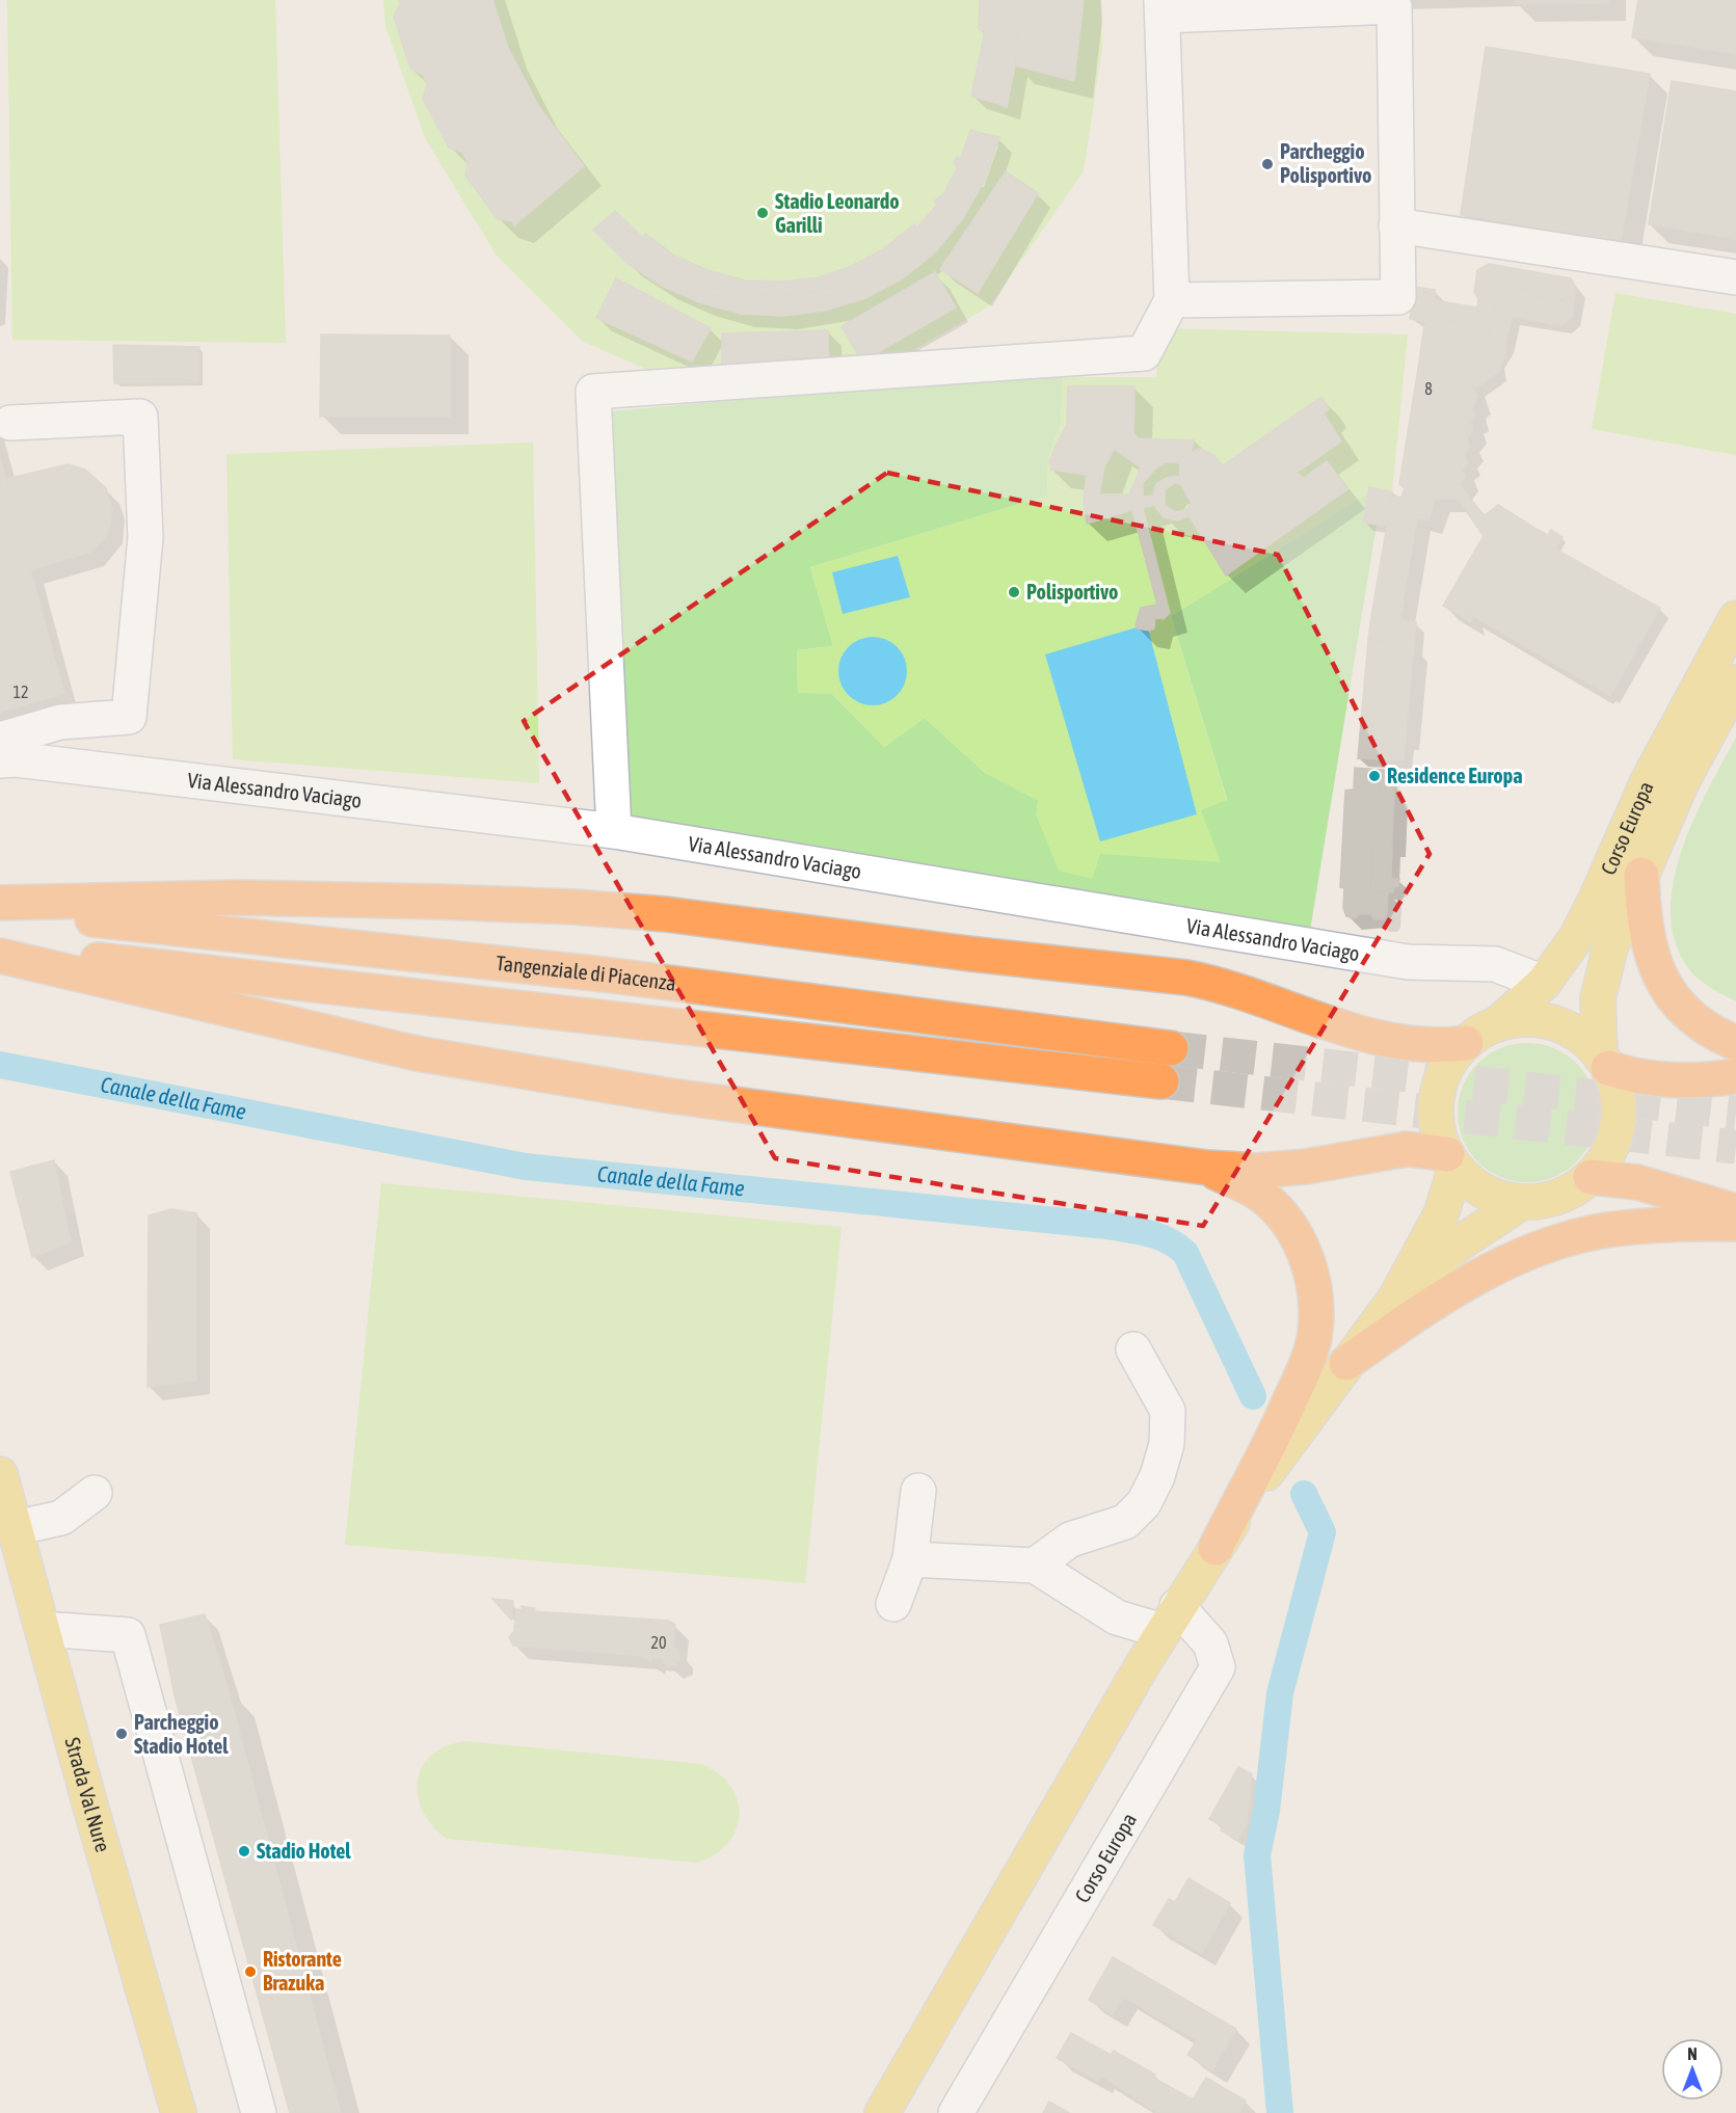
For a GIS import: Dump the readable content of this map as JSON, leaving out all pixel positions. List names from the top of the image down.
{
  "streets": {
    "highway": ["Tangenziale di Piacenza"],
    "main road": ["Corso Europa", "Strada Val Nure"],
    "street": ["Via Alessandro Vaciago"]
  },
  "crossings": [
    ["Via Alessandro Vaciago", "Corso Europa"]
  ],
  "water": ["Canale della Fame"],
  "places": [
    "Parcheggio Polisportivo",
    "Stadio Leonardo Garilli",
    "Polisportivo",
    "Residence Europa",
    "Parcheggio Stadio Hotel",
    "Stadio Hotel",
    "Ristorante Brazuka"
  ],
  "house_numbers": ["8", "12", "20"],
  "north": "top"
}
